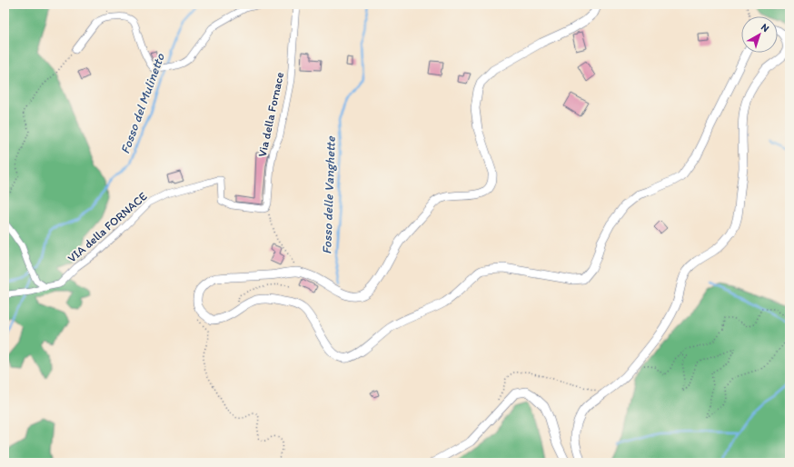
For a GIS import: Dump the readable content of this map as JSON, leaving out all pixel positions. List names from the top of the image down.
{
  "streets": {
    "street": ["Via della Fornace", "VIA della FORNACE"]
  },
  "crossings": [
    ["Via della Fornace", "VIA della FORNACE"]
  ],
  "water": ["Fosso del Mulinetto", "Fosso delle Vanghette"],
  "north": "top right"
}
